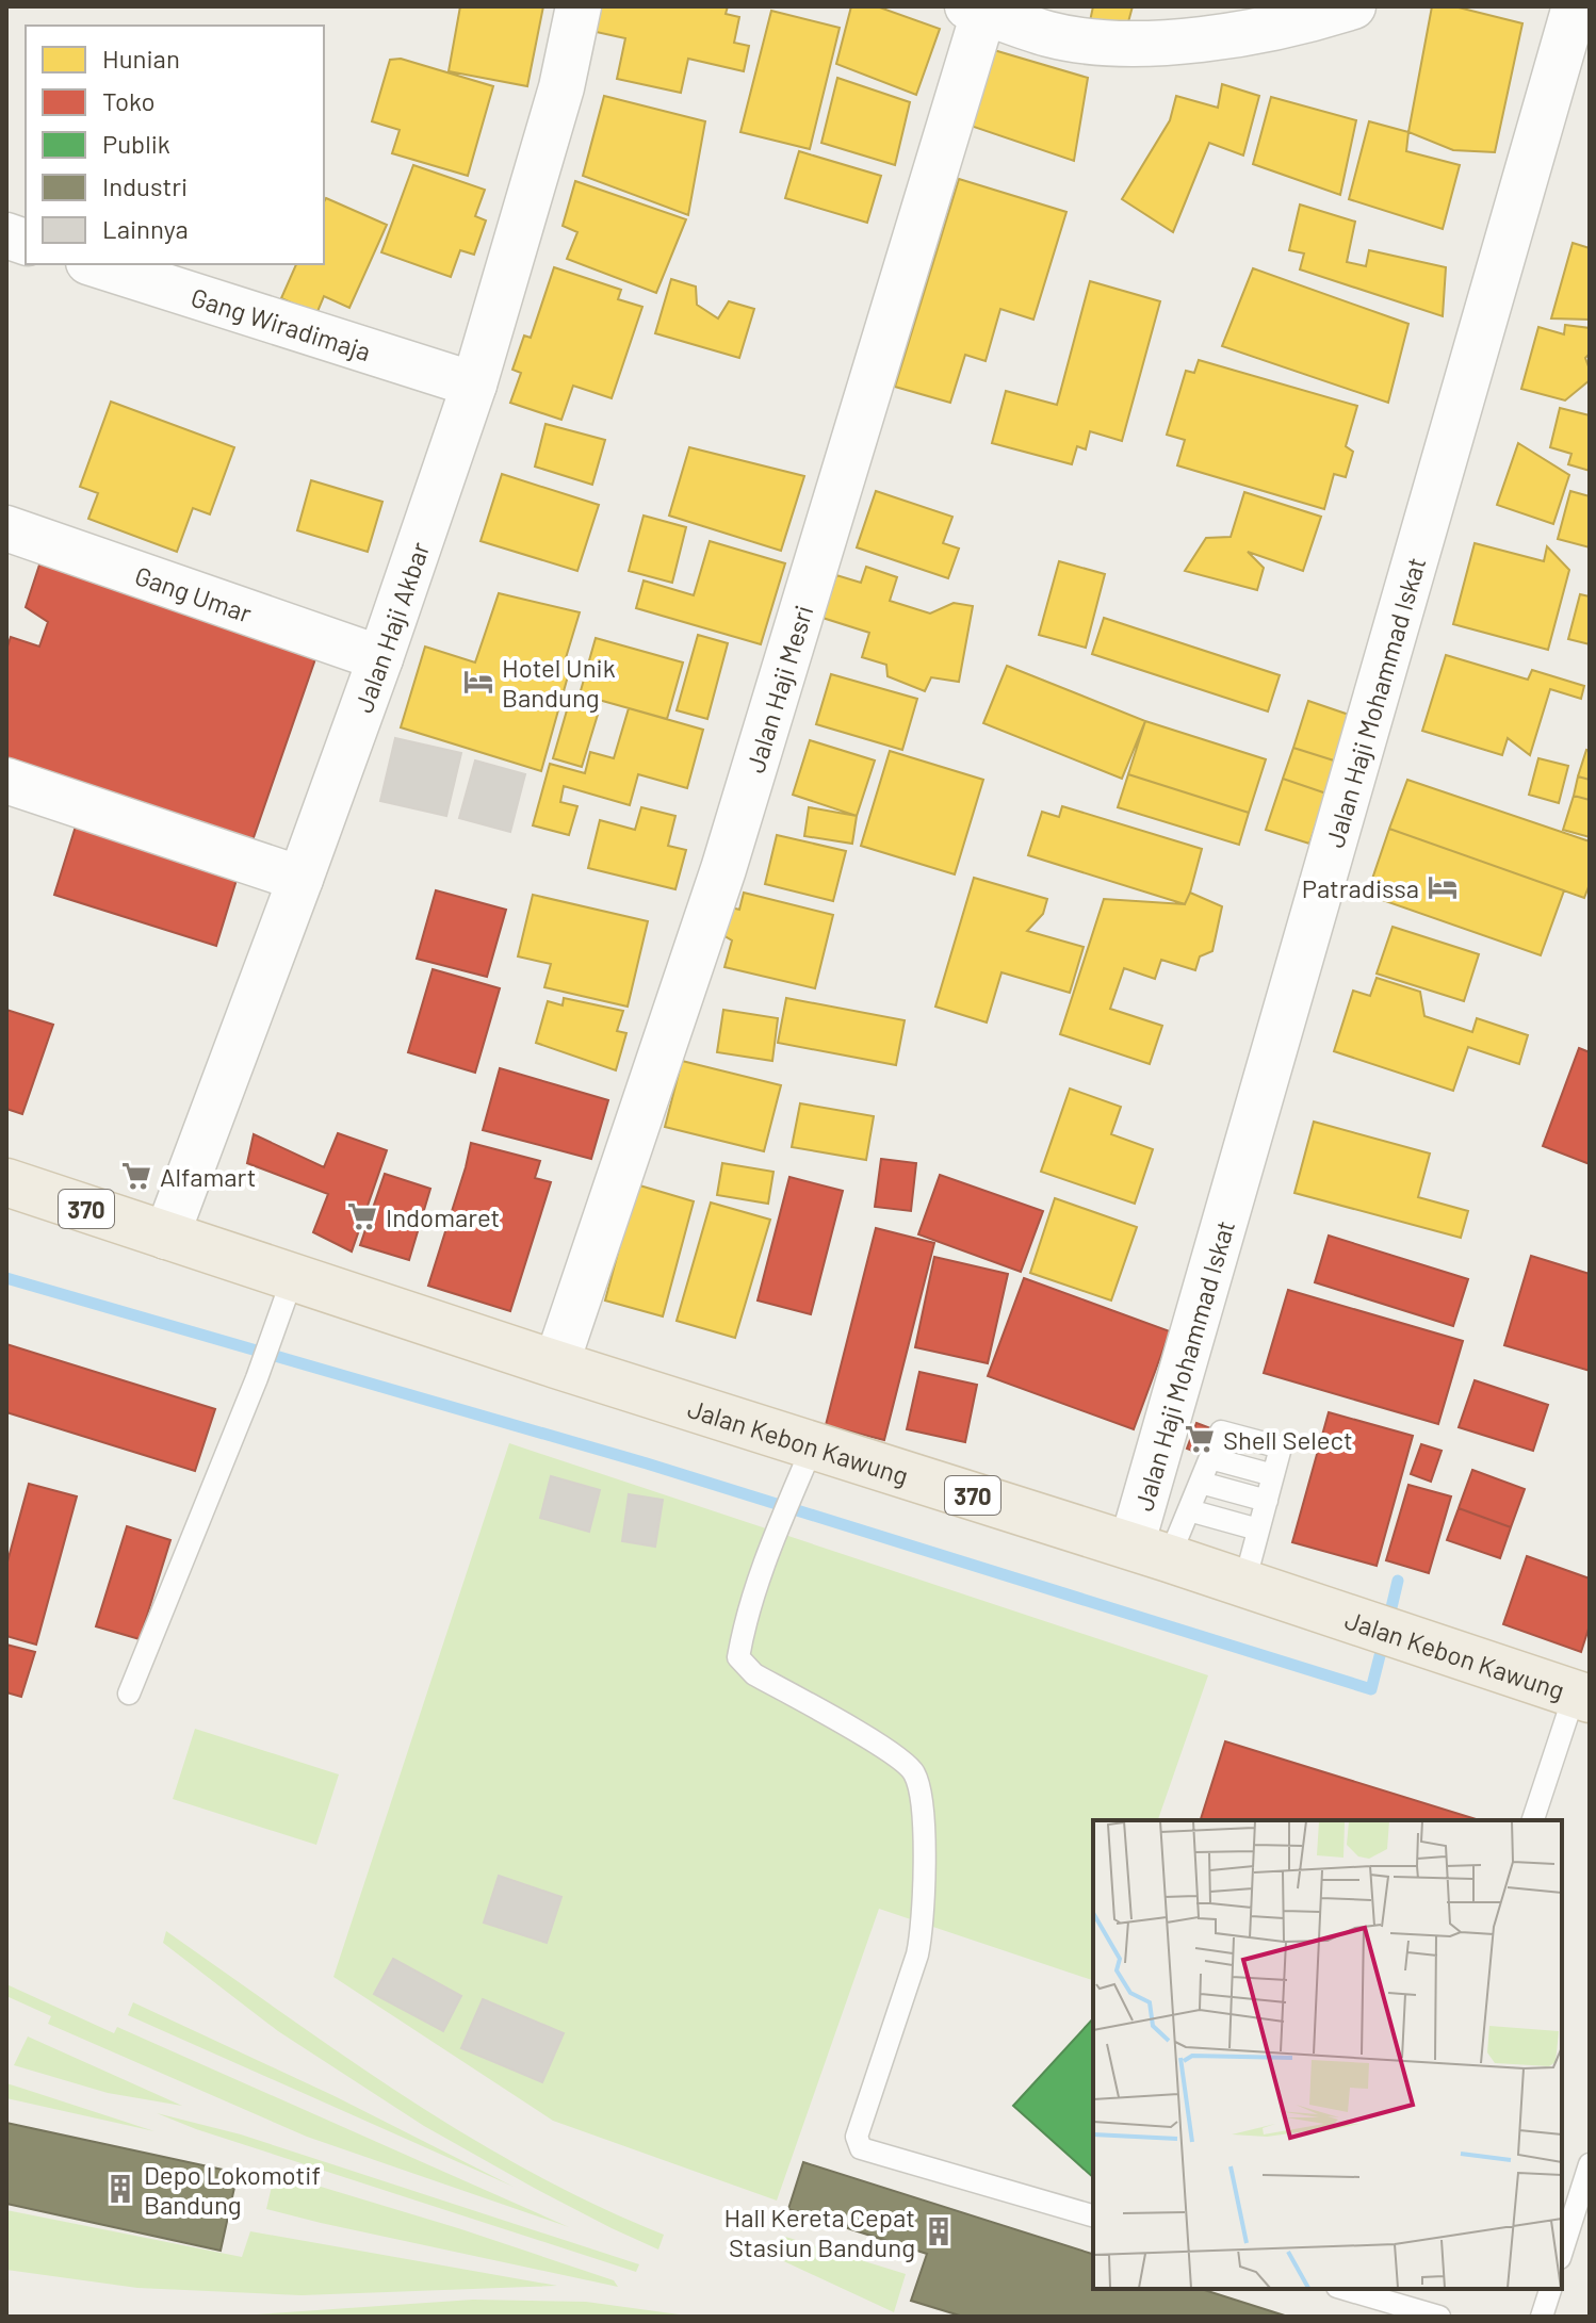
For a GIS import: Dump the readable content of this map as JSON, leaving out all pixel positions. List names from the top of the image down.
{
  "streets": {
    "main road": ["370", "Jalan Kebon Kawung"],
    "street": [
      "Gang Wiradimaja",
      "Gang Umar",
      "Jalan Haji Akbar",
      "Jalan Haji Mesri",
      "Jalan Haji Mohammad Iskat"
    ]
  },
  "crossings": [
    ["Gang Wiradimaja", "Jalan Haji Akbar"],
    ["Gang Umar", "Jalan Haji Akbar"],
    ["Jalan Haji Akbar", "Jalan Kebon Kawung"],
    ["Jalan Haji Mesri", "Jalan Kebon Kawung"],
    ["Jalan Haji Mohammad Iskat", "Jalan Kebon Kawung"]
  ],
  "places": {
    "hotel": ["Hotel Unik Bandung", "Patradissa"],
    "supermarket": ["Alfamart", "Indomaret", "Shell Select"],
    "building": ["Depo Lokomotif Bandung", "Hall Kereta Cepat Stasiun Bandung"]
  },
  "legend": [
    "Hunian",
    "Toko",
    "Publik",
    "Industri",
    "Lainnya"
  ]
}
